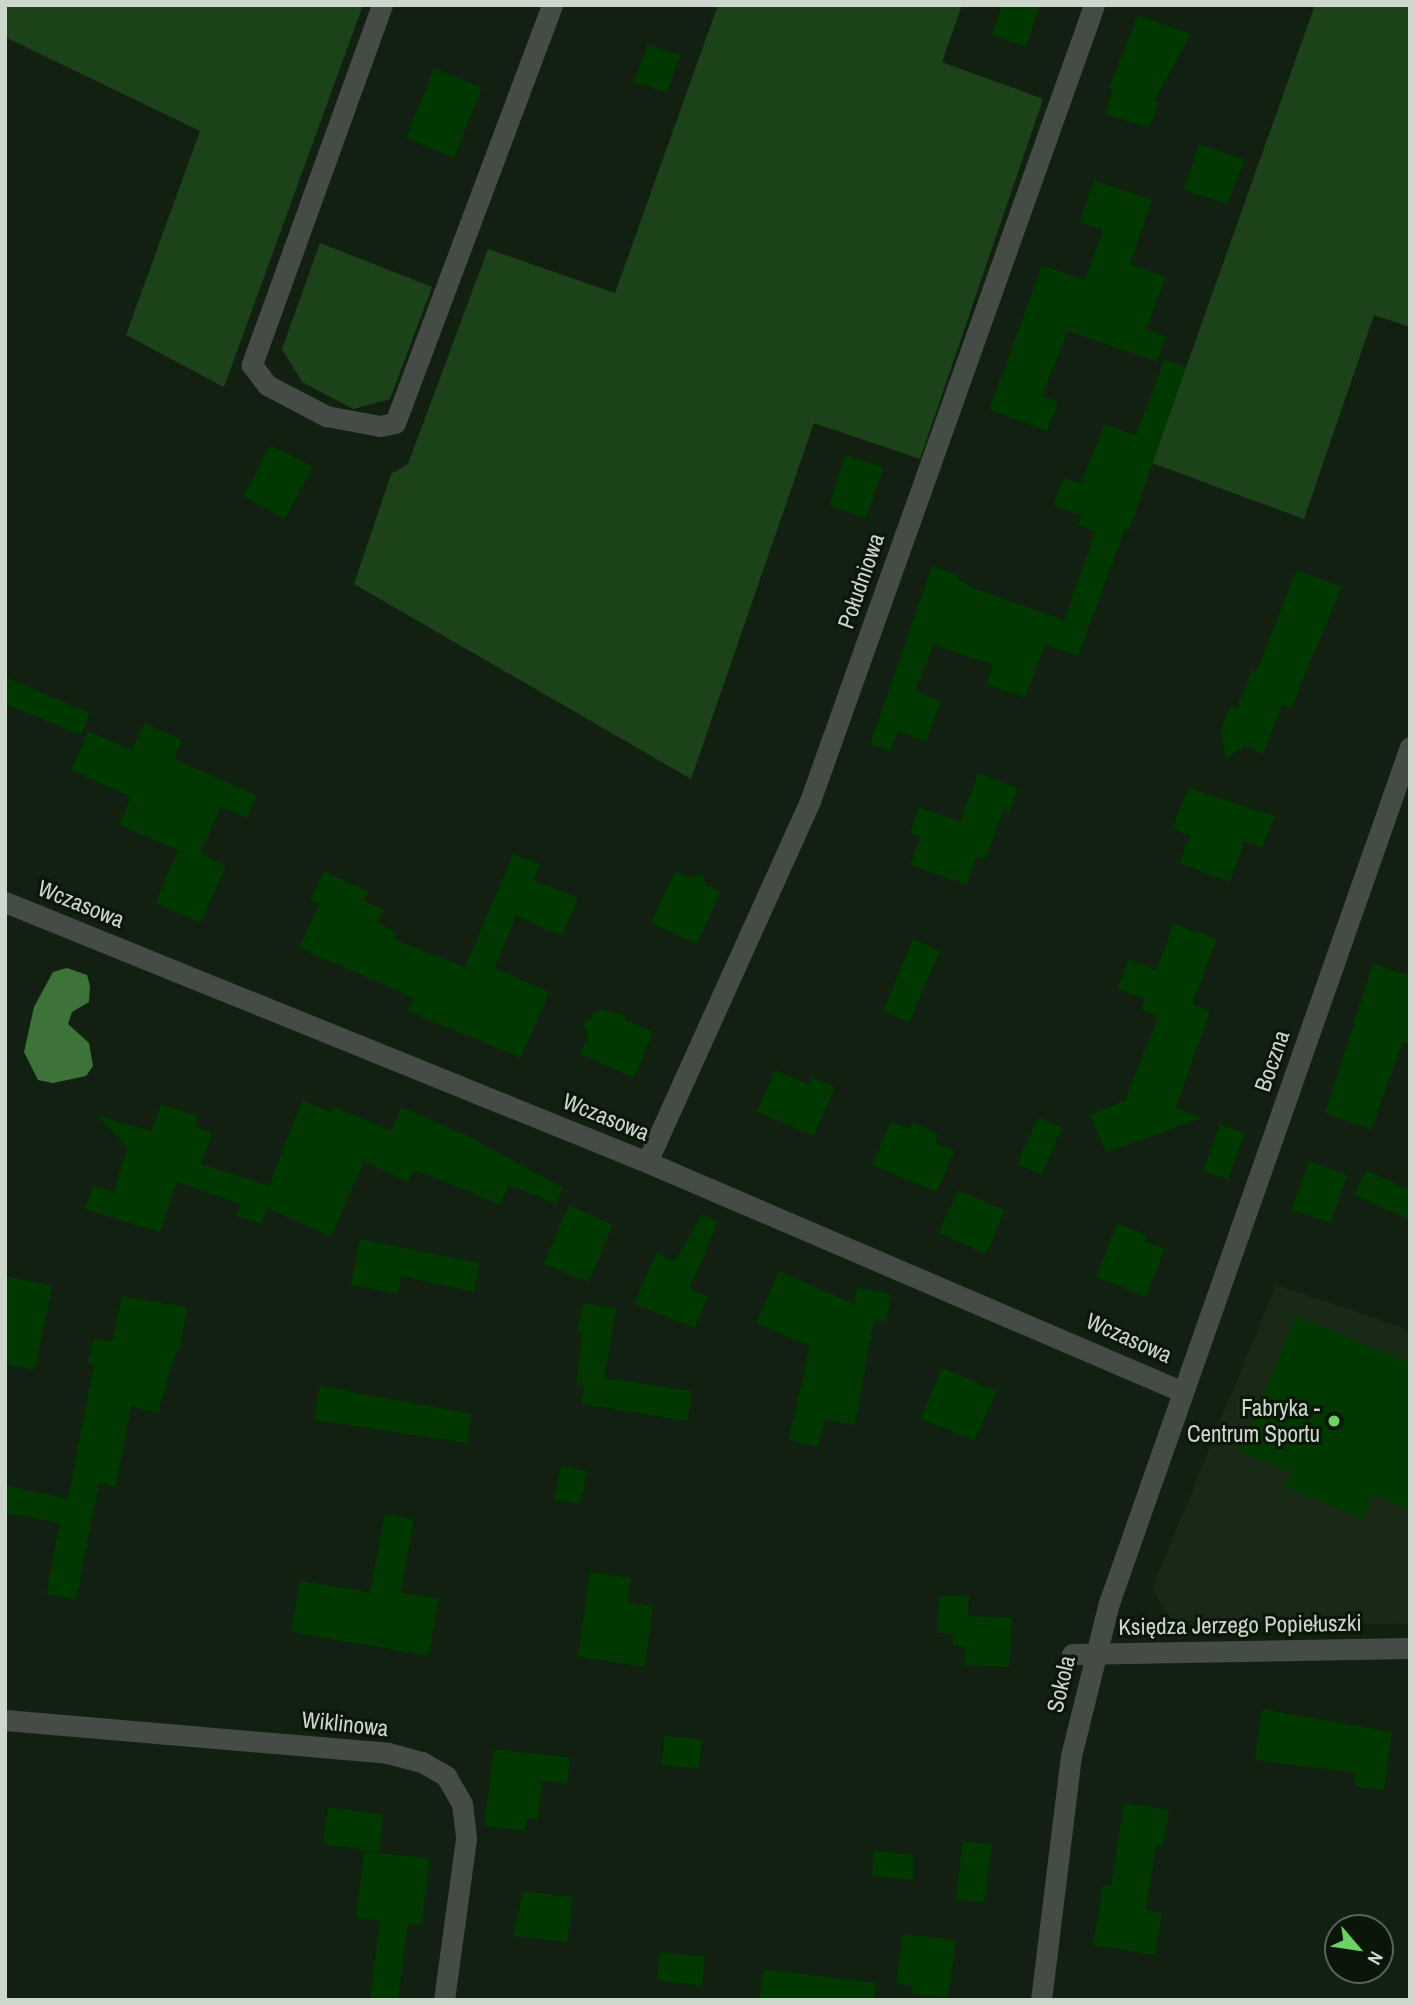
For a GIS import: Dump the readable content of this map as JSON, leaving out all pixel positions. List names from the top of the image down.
{
  "streets": {
    "street": [
      "Południowa",
      "Wczasowa",
      "Boczna",
      "Księdza Jerzego Popiełuszki",
      "Sokola",
      "Wiklinowa"
    ]
  },
  "crossings": [
    ["Południowa", "Wczasowa"],
    ["Wczasowa", "Boczna"],
    ["Wczasowa", "Sokola"],
    ["Boczna", "Sokola"],
    ["Księdza Jerzego Popiełuszki", "Sokola"]
  ],
  "places": ["Fabryka - Centrum Sportu"],
  "north": "bottom right"
}
